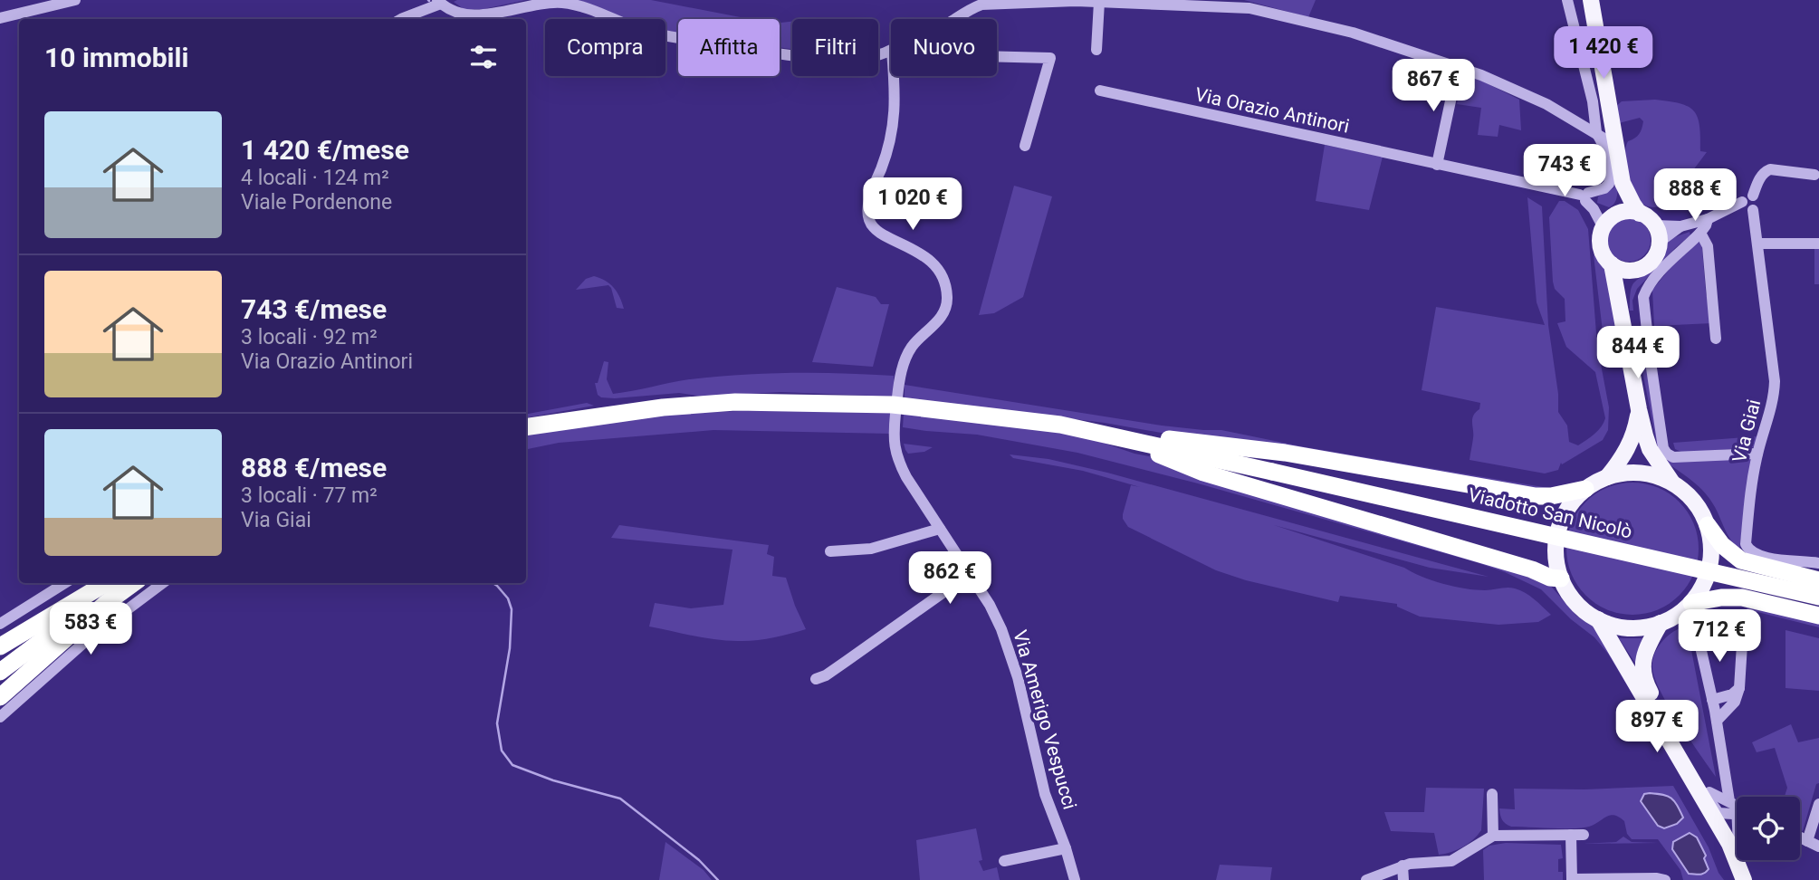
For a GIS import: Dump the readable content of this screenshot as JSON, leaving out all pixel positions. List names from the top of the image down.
{
  "streets": {
    "highway": ["Viadotto San Nicolò"],
    "street": ["Via Orazio Antinori", "Via Giai", "Via Amerigo Vespucci"]
  },
  "page": {
    "chip": [
      "Compra",
      "Affitta",
      "Filtri",
      "Nuovo"
    ],
    "heading": "10 immobili",
    "price": [
      "1 420 €",
      "867 €",
      "743 €",
      "888 €",
      "1 020 €",
      "844 €",
      "862 €",
      "583 €",
      "712 €",
      "897 €"
    ],
    "list": [
      {
        "name": "1 420 €/mese",
        "note": "4 locali · 124 m² · Viale Pordenone"
      },
      {
        "name": "743 €/mese",
        "note": "3 locali · 92 m² · Via Orazio Antinori"
      },
      {
        "name": "888 €/mese",
        "note": "3 locali · 77 m² · Via Giai"
      }
    ]
  }
}
